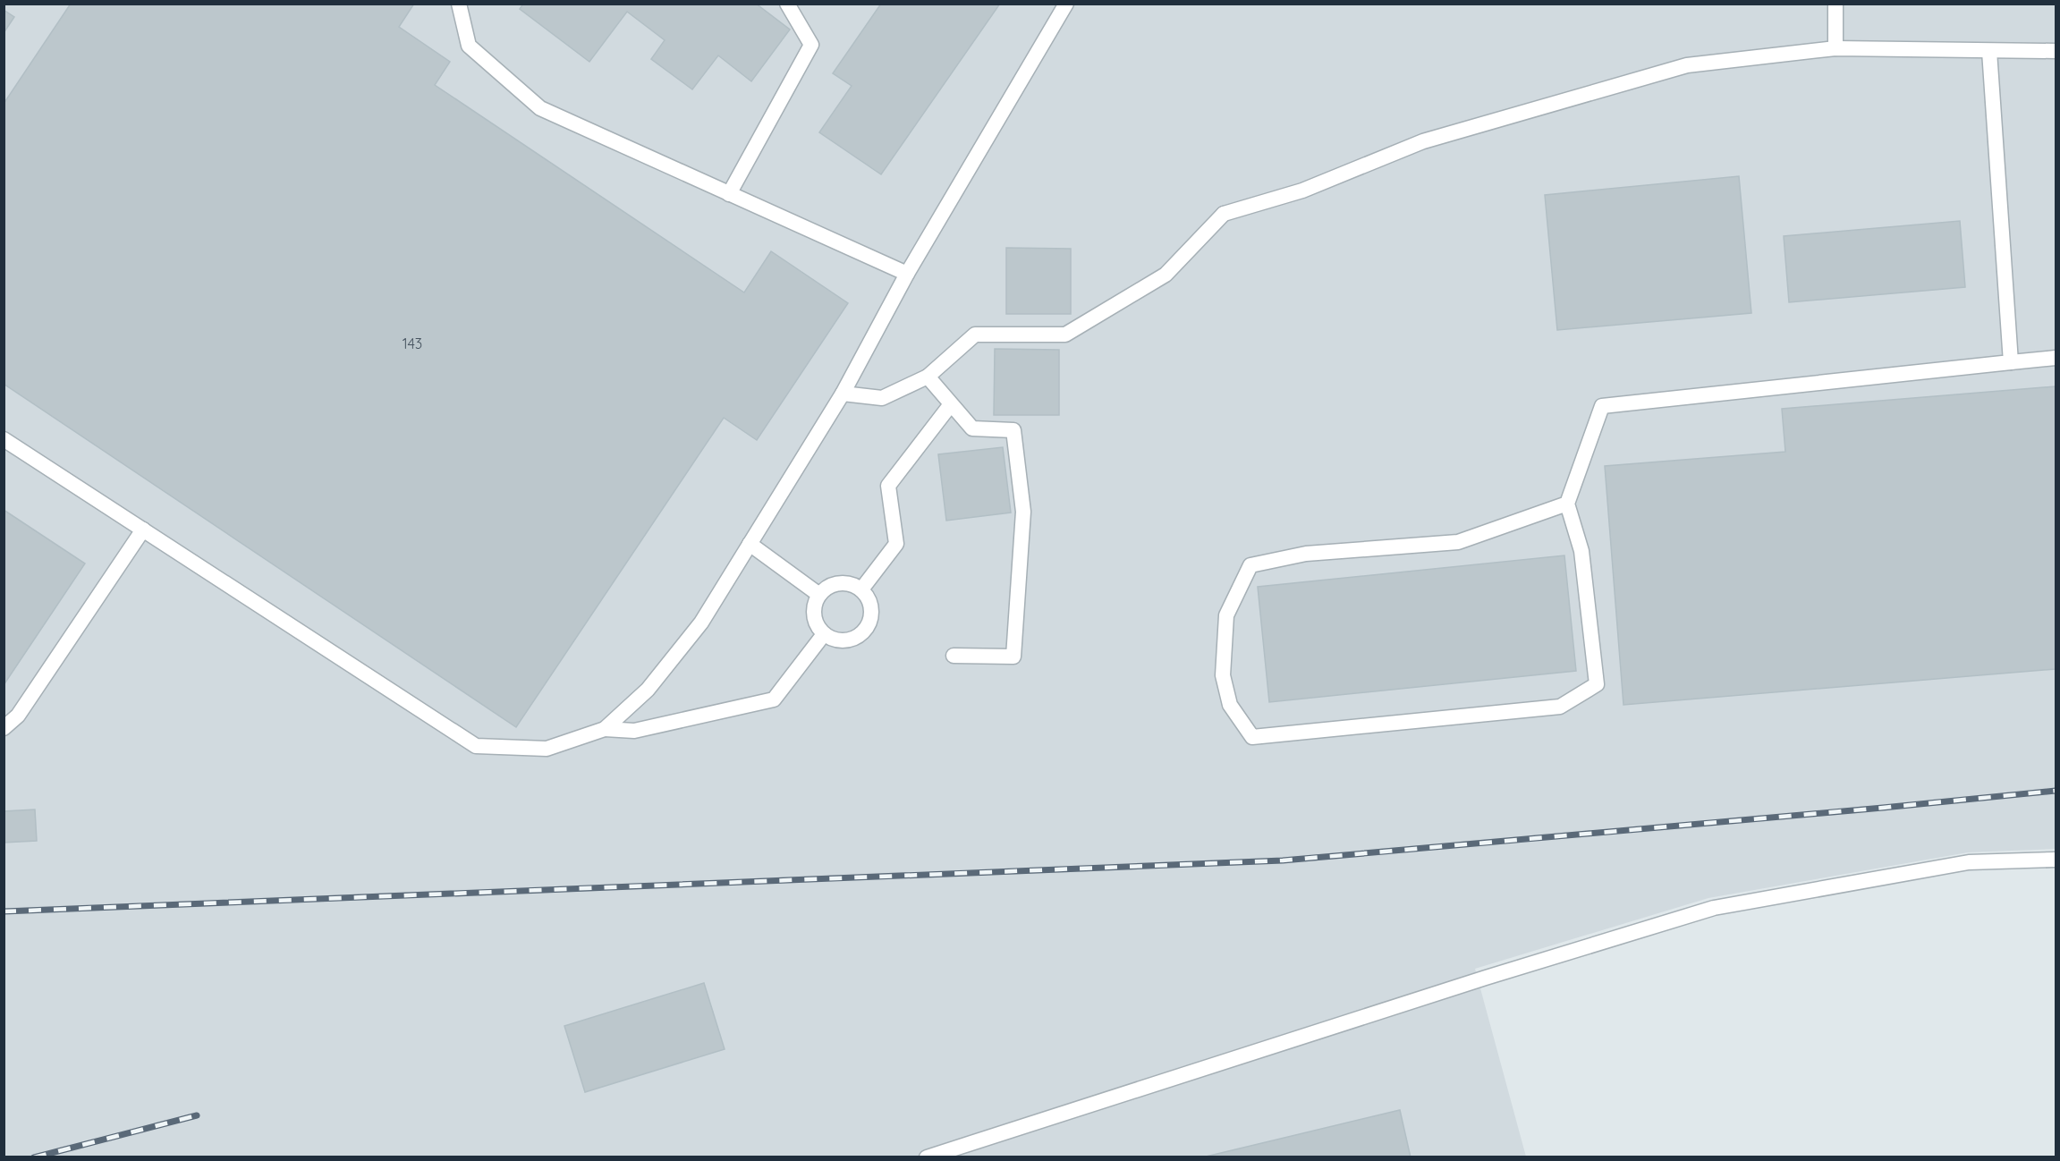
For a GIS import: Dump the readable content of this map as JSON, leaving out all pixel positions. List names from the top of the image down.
{
  "house_numbers": ["143"]
}
